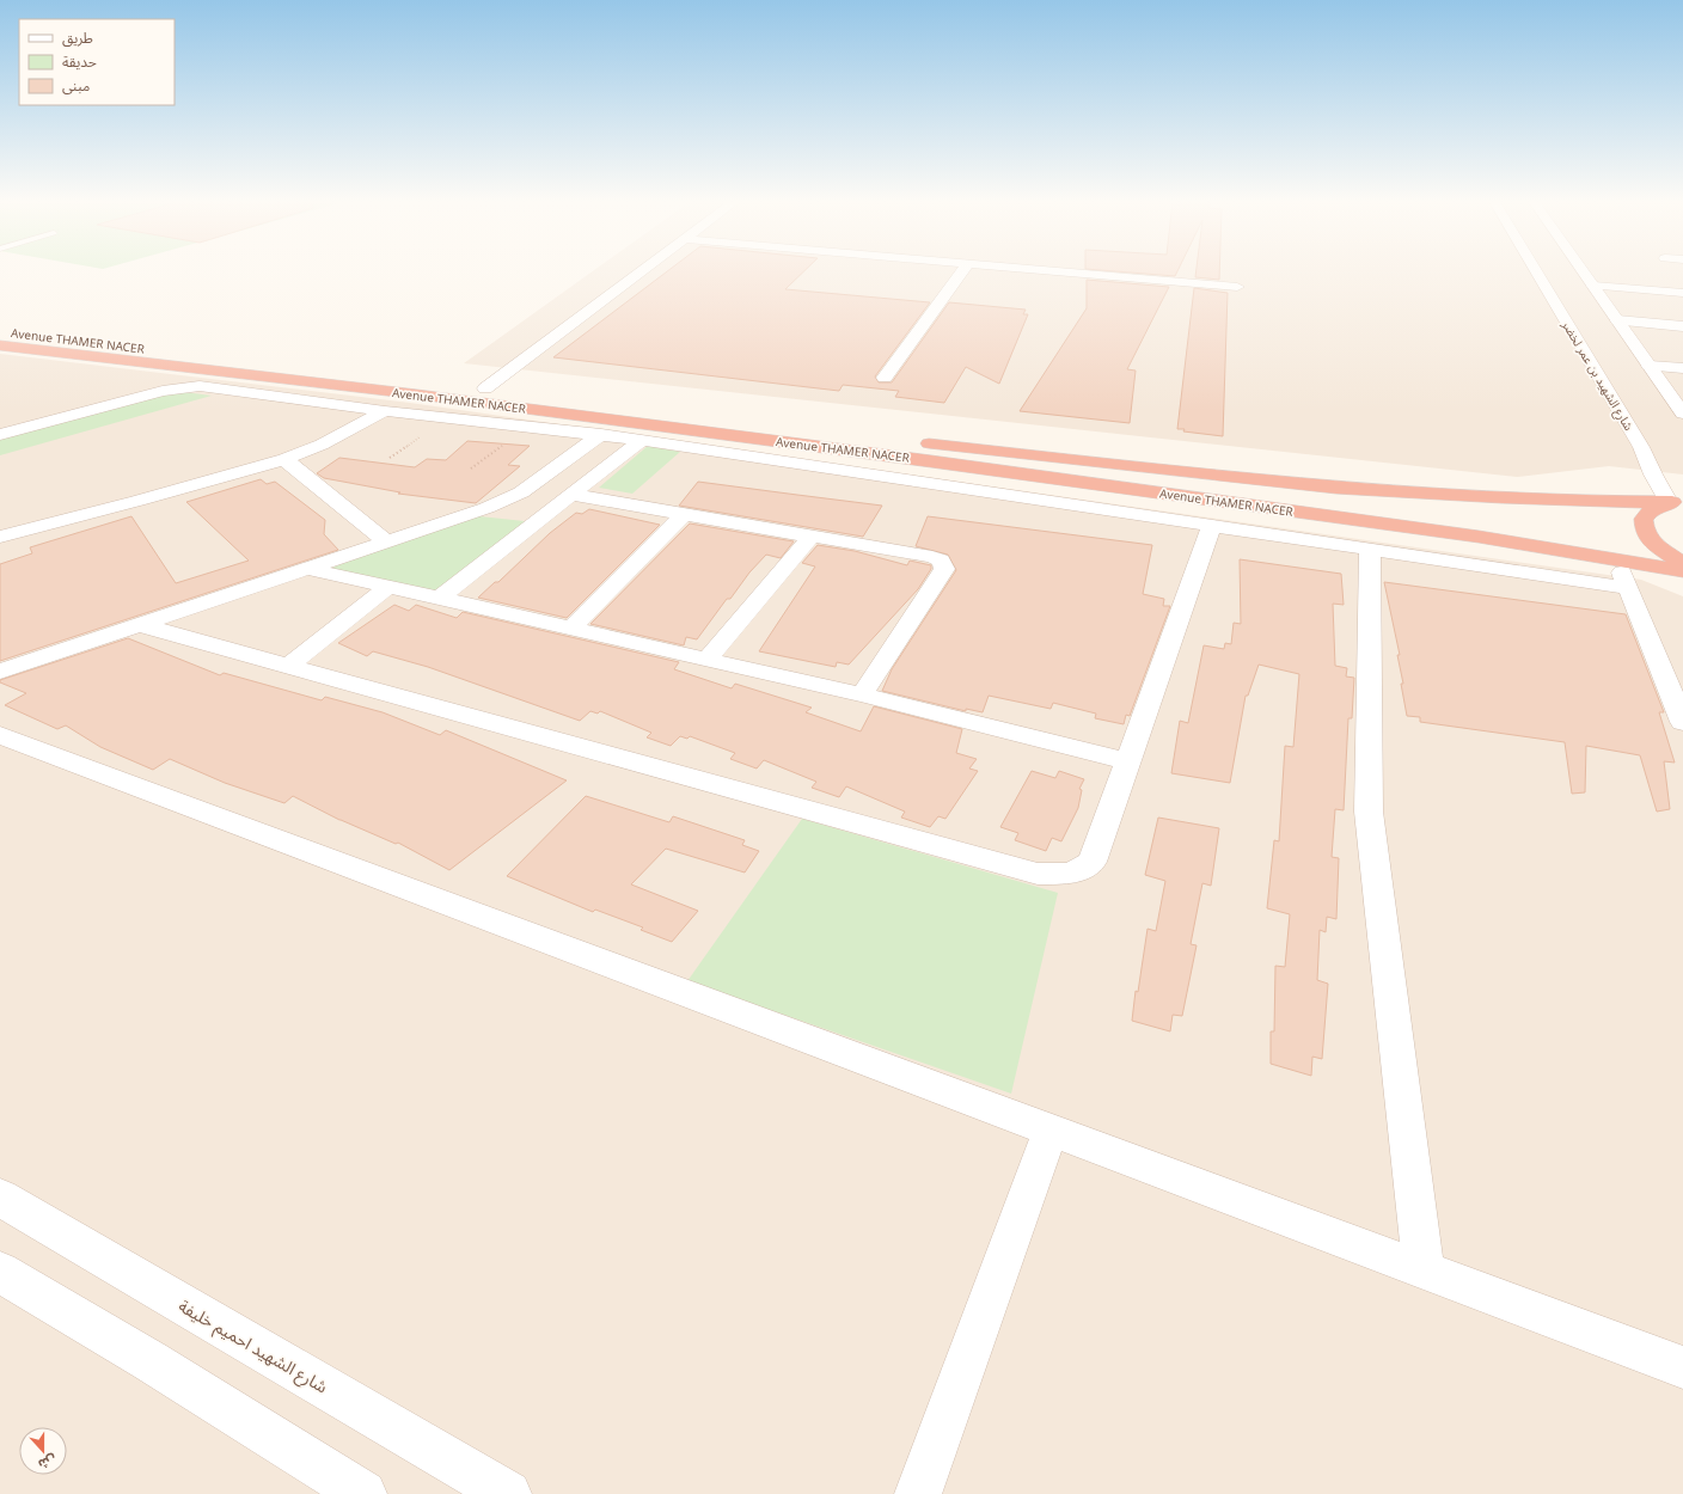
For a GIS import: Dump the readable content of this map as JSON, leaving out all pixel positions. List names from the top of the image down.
{
  "streets": {
    "highway": ["Avenue THAMER NACER"],
    "street": ["شارع الشهيد بن عمر لخضر", "شارع الشهيد احميم خليفة"]
  },
  "crossings": [
    ["Avenue THAMER NACER", "شارع الشهيد بن عمر لخضر"]
  ],
  "legend": ["طريق", "حديقة", "مبنى"],
  "north": "bottom"
}
